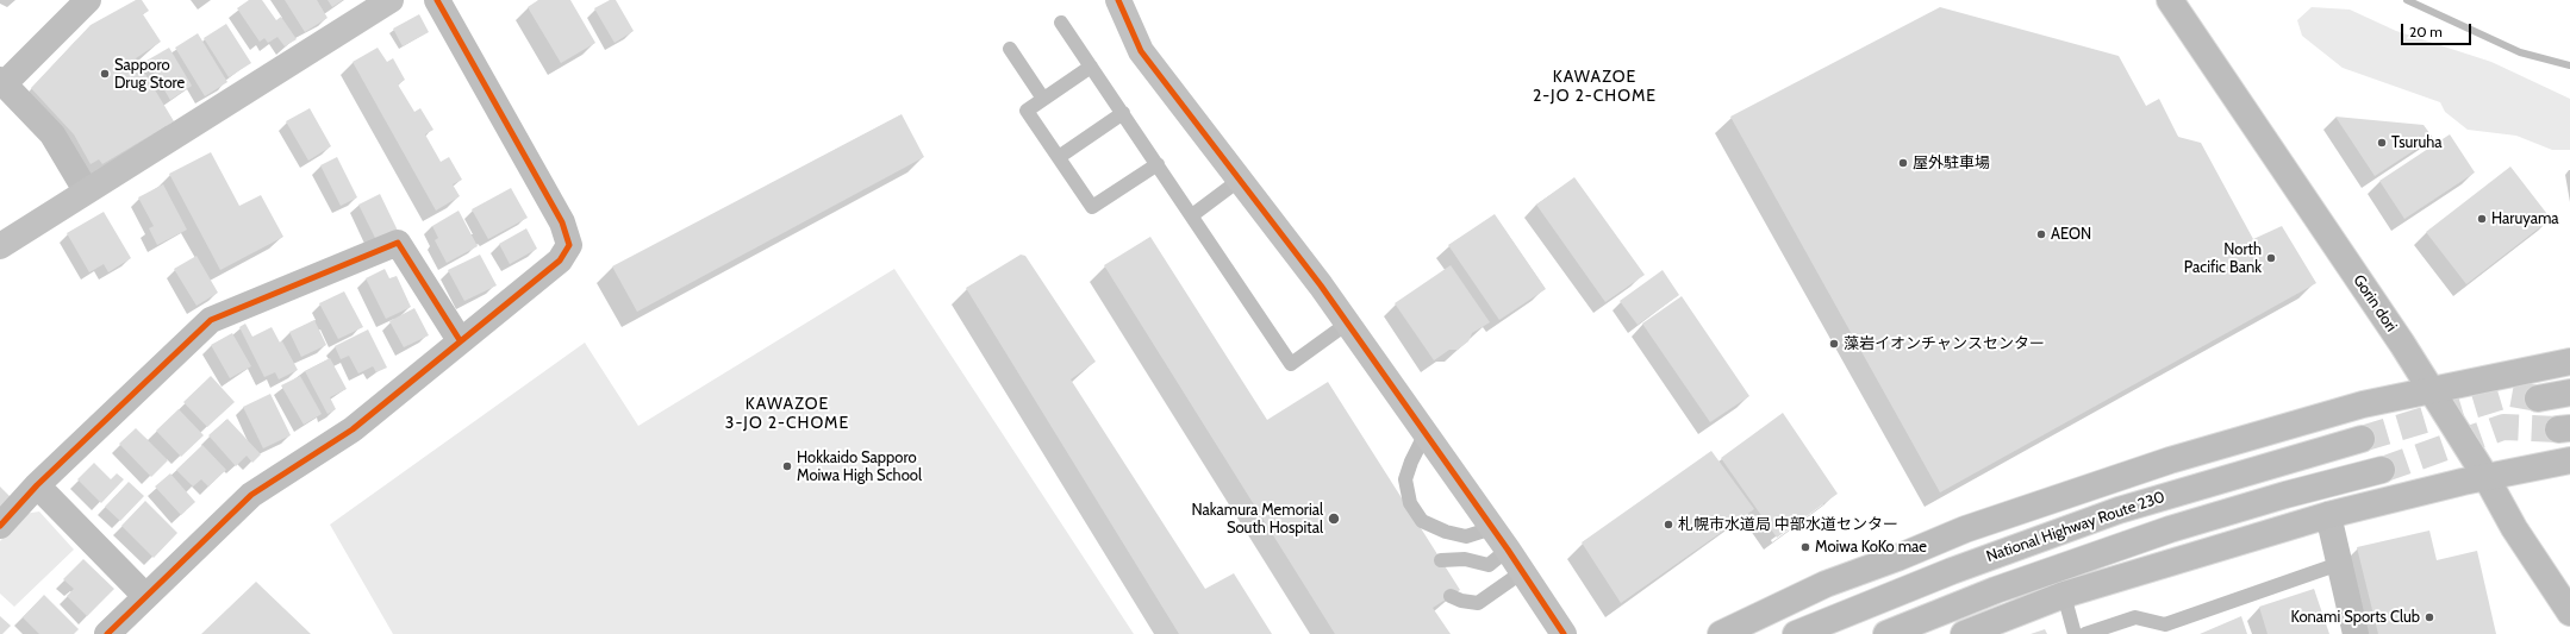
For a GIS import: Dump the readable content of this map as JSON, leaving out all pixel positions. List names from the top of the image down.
{
  "streets": {
    "main road": ["Gorin dori", "National Highway Route 230"]
  },
  "districts": ["KAWAZOE 2-JO 2-CHOME", "KAWAZOE 3-JO 2-CHOME"],
  "places": [
    "Sapporo Drug Store",
    "Tsuruha",
    "屋外駐車場",
    "Haruyama",
    "AEON",
    "North Pacific Bank",
    "藻岩イオンチャンスセンター",
    "Hokkaido Sapporo Moiwa High School",
    "Nakamura Memorial South Hospital",
    "札幌市水道局 中部水道センター",
    "Moiwa KoKo mae",
    "Konami Sports Club"
  ],
  "scale_bar": "20 m"
}
